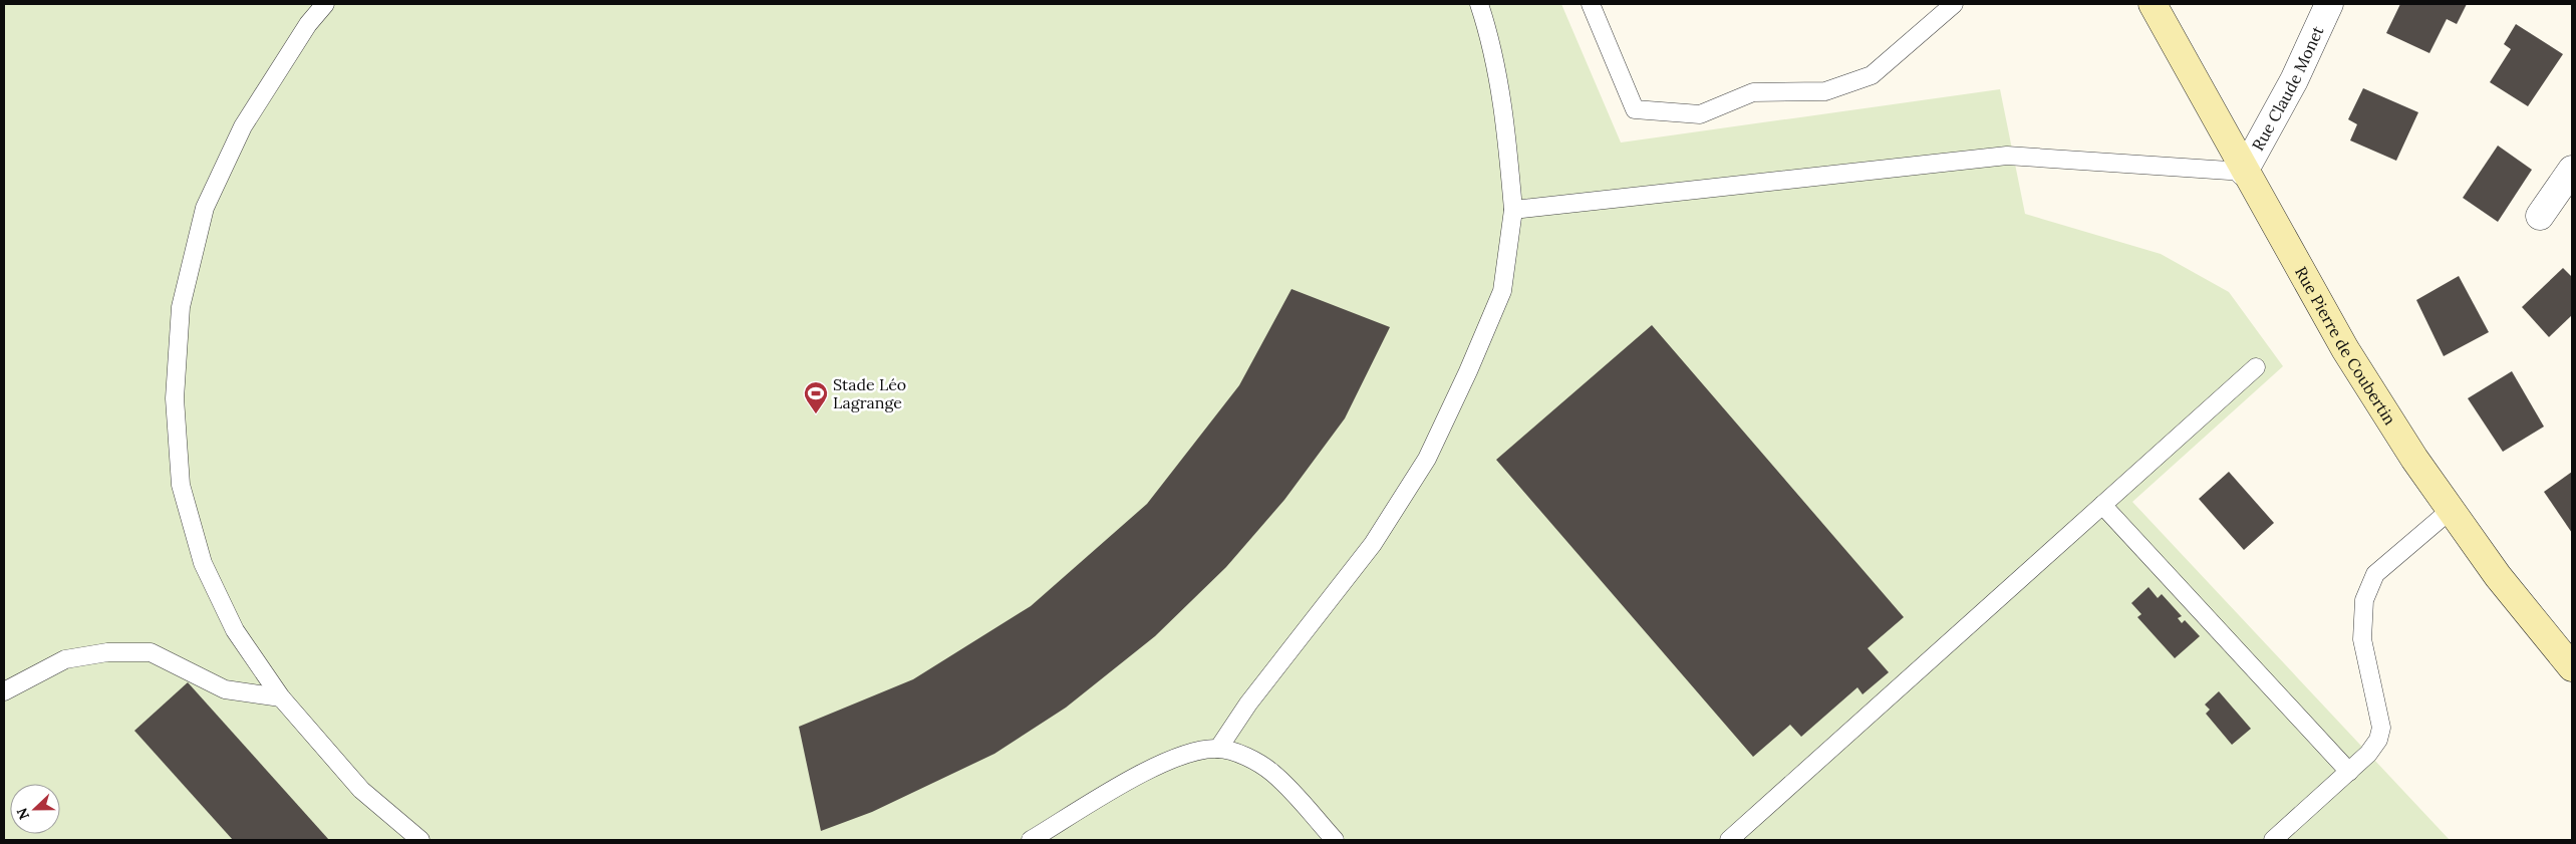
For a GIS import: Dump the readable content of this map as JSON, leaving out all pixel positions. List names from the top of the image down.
{
  "streets": {
    "main road": ["Rue Pierre de Coubertin"],
    "street": ["Rue Claude Monet"]
  },
  "crossings": [
    ["Rue Claude Monet", "Rue Pierre de Coubertin"]
  ],
  "places": {
    "sports": ["Stade Léo Lagrange"]
  },
  "north": "left"
}
